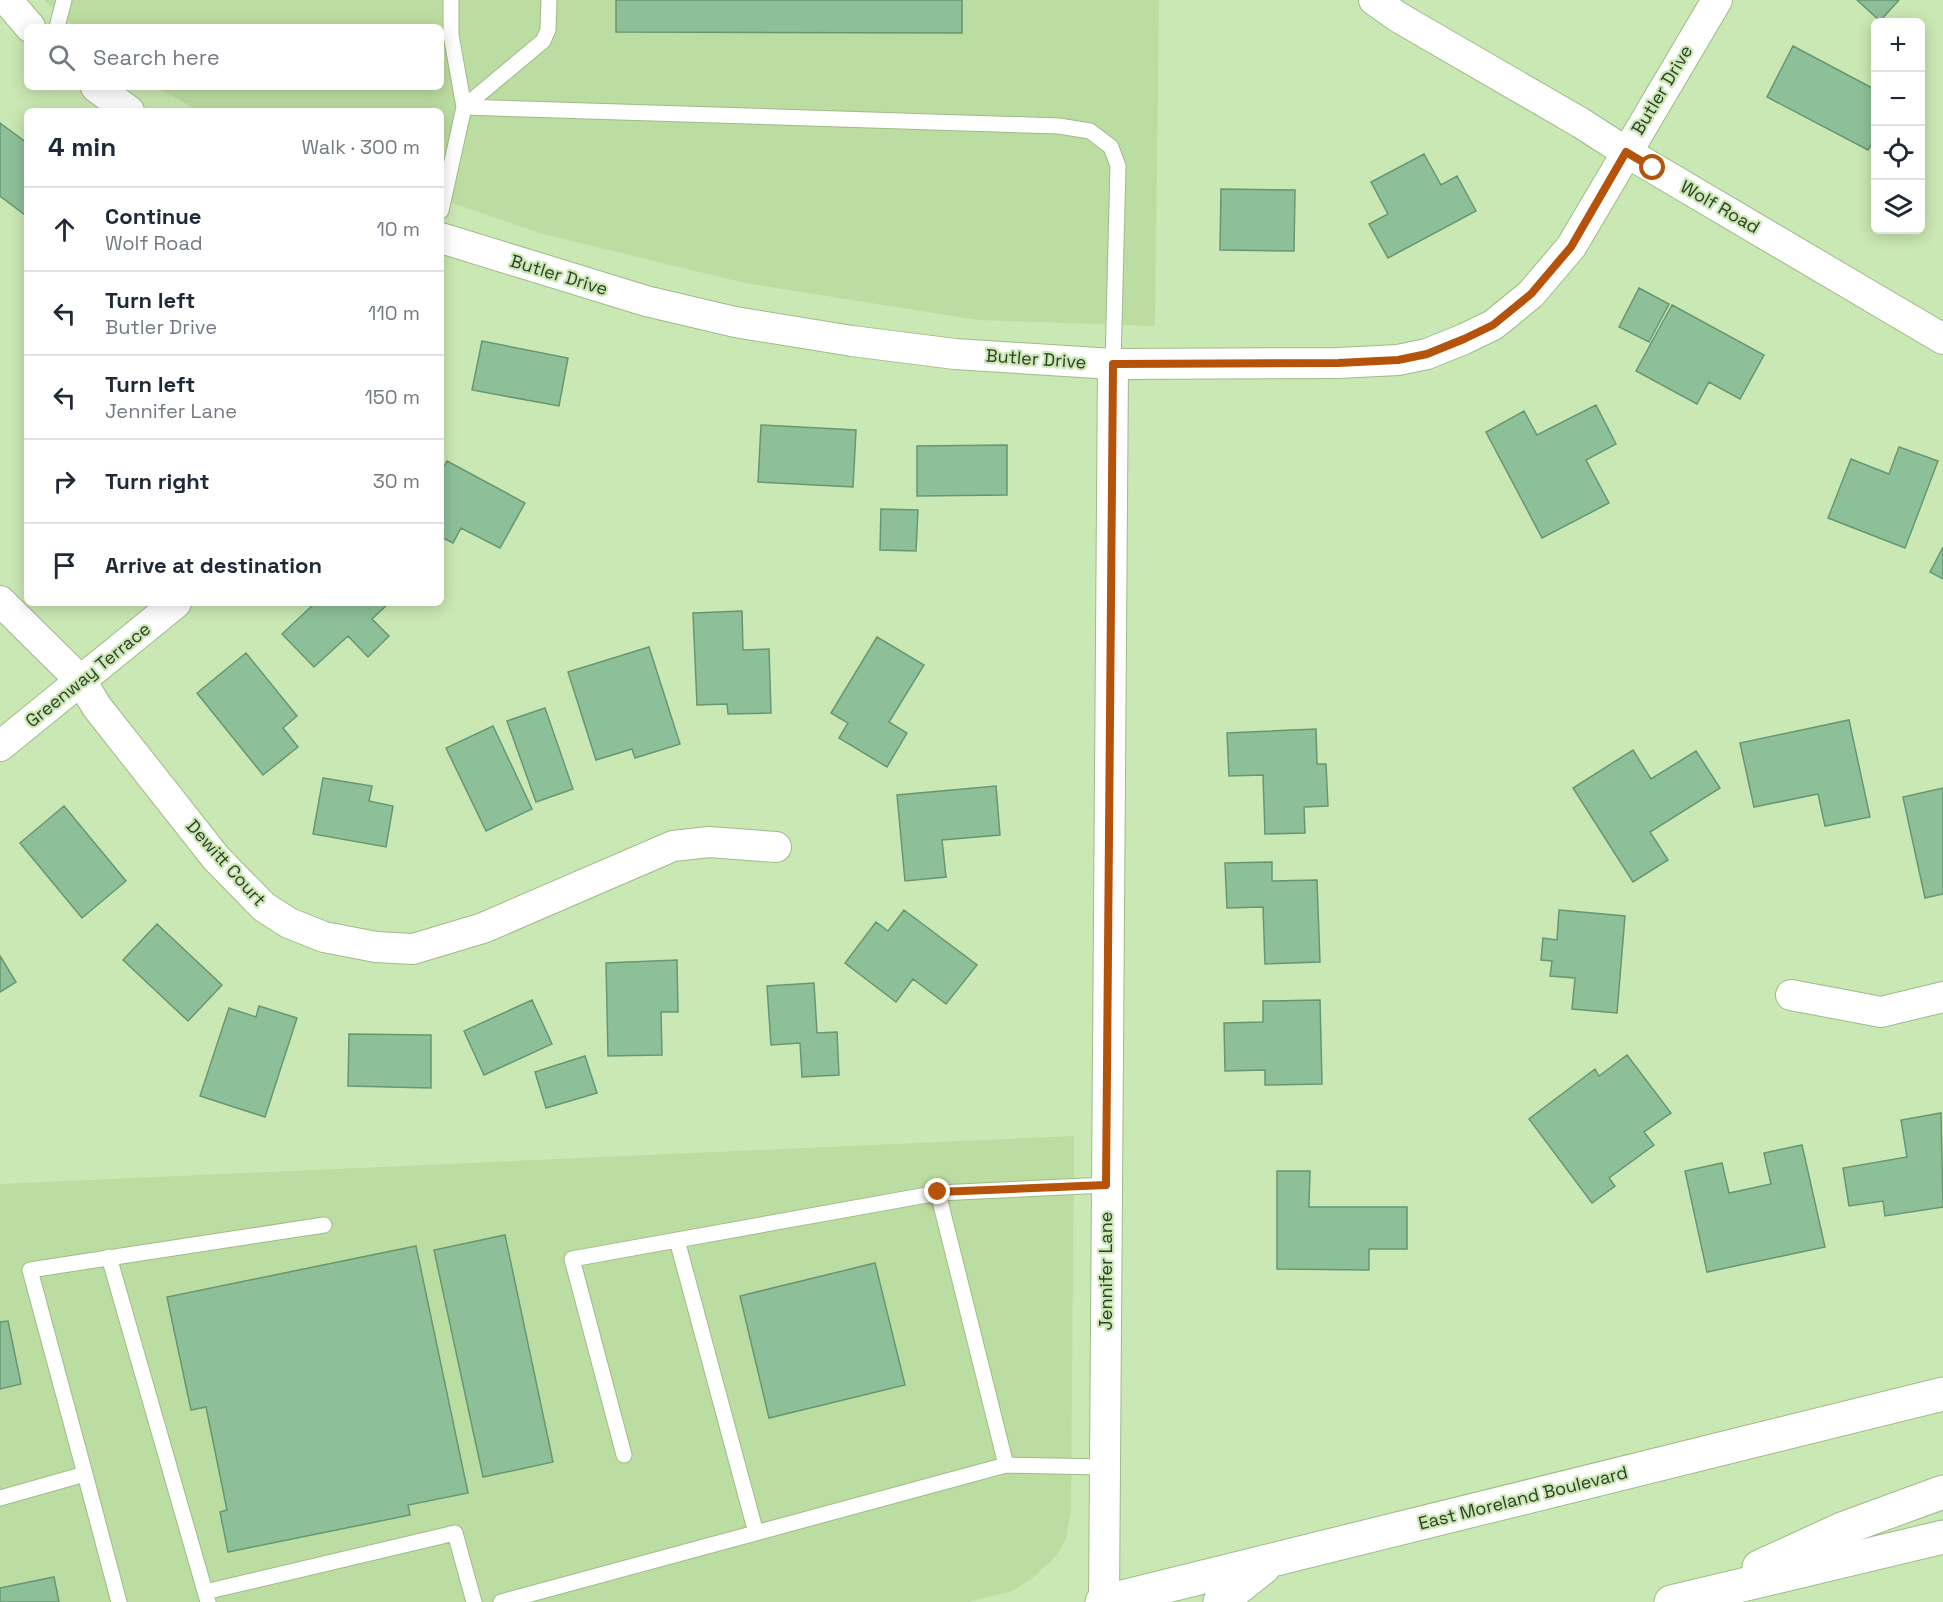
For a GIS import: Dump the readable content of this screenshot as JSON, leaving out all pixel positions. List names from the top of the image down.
{
  "streets": {
    "main road": ["East Moreland Boulevard"],
    "street": [
      "Butler Drive",
      "Wolf Road",
      "Greenway Terrace",
      "Dewitt Court",
      "Jennifer Lane"
    ]
  },
  "crossings": [
    ["Butler Drive", "Wolf Road"],
    ["Butler Drive", "Jennifer Lane"],
    ["Greenway Terrace", "Dewitt Court"],
    ["Jennifer Lane", "East Moreland Boulevard"]
  ],
  "page": {
    "map_buttons": ["+", "−"],
    "search": "Search here",
    "heading": ["4 min", "Walk · 300 m"],
    "list": [
      ["Continue", "Wolf Road", "10 m"],
      ["Turn left", "Butler Drive", "110 m"],
      ["Turn left", "Jennifer Lane", "150 m"],
      ["Turn right", "30 m"],
      "Arrive at destination"
    ]
  }
}
